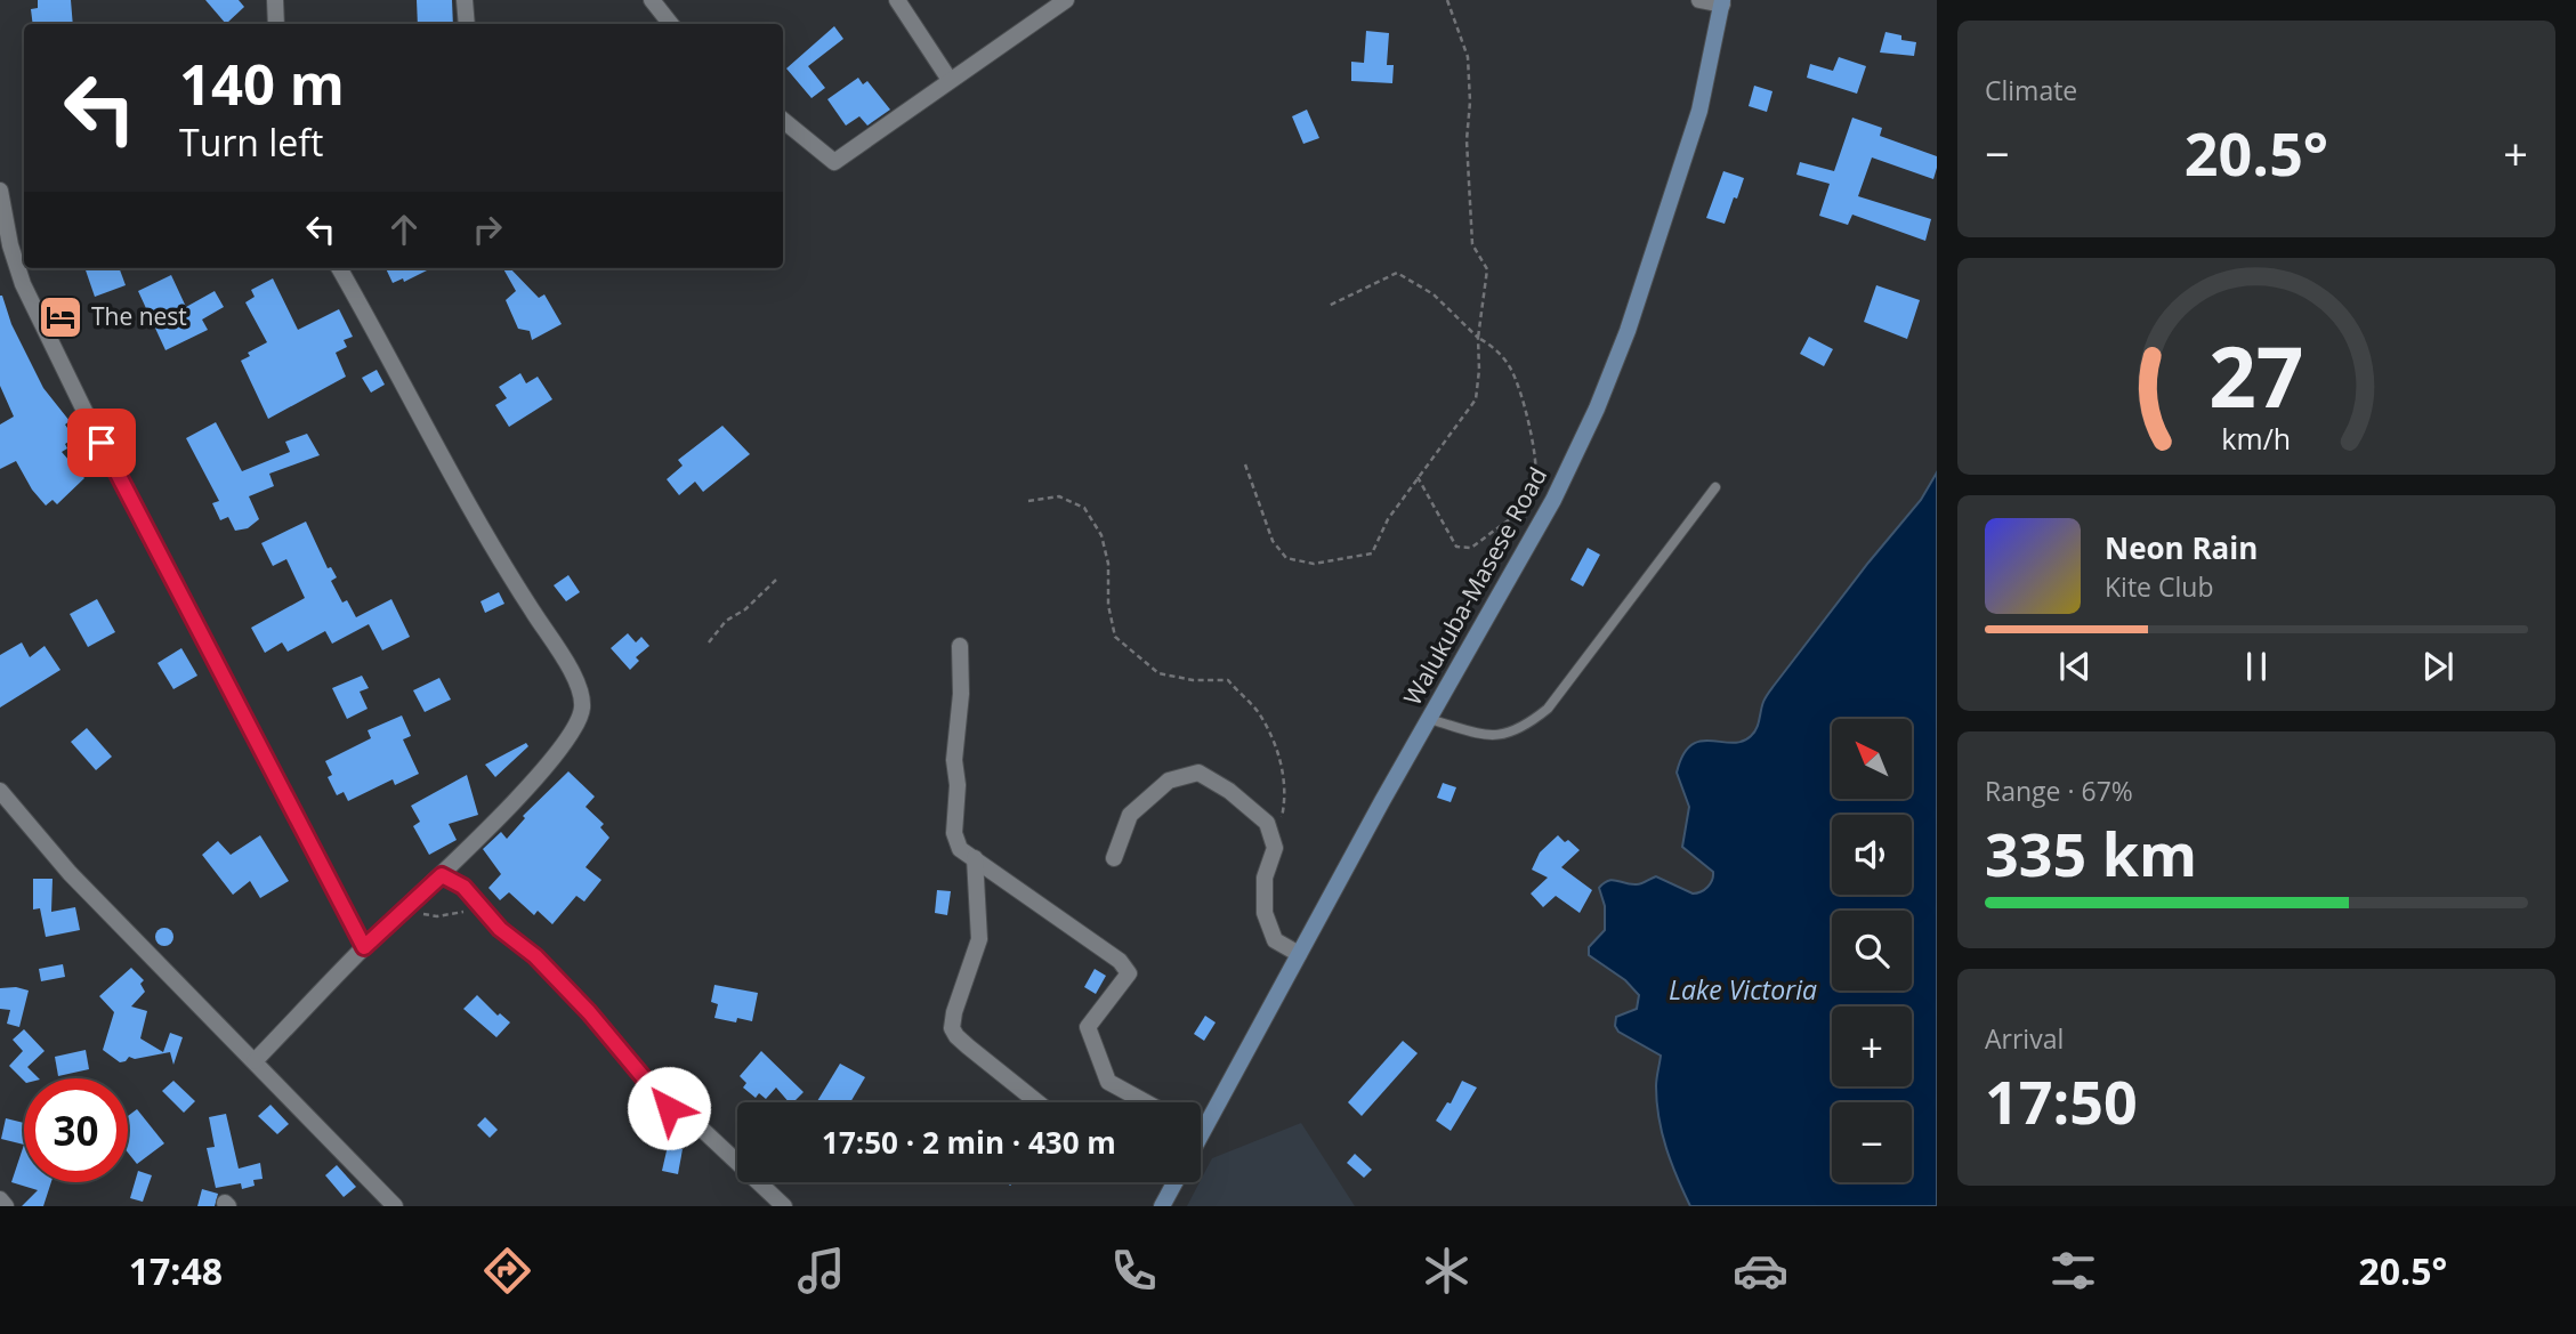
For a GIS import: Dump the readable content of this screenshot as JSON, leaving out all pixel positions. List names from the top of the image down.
{
  "streets": {
    "street": ["Walukuba-Masese Road"]
  },
  "water": ["Lake Victoria"],
  "places": {
    "hotel": ["The nest"]
  },
  "north": "top left",
  "page": {
    "tile": [
      "Climate",
      ["Range · 67%", "335 km"],
      ["Arrival", "17:50"]
    ],
    "turn": ["140 m", "Turn left"],
    "heat": ["−", "20.5°", "+"],
    "song": ["Neon Rain", "Kite Club"],
    "map_buttons": ["+", "−"],
    "limit": "30",
    "trip": "17:50 · 2 min · 430 m",
    "tabs": ["17:48", "20.5°"],
    "gauge": ["27", "km/h"]
  }
}
